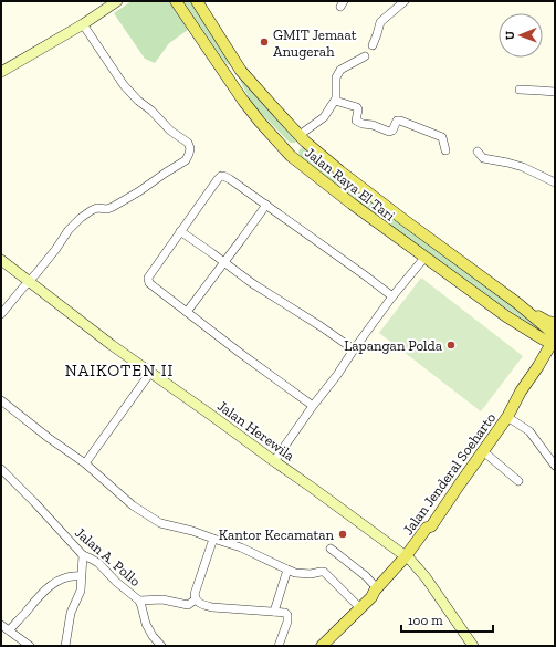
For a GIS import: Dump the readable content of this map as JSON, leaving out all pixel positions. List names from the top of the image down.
{
  "streets": {
    "main road": ["Jalan Raya El Tari", "Jalan Herewila", "Jalan Jenderal Soeharto"],
    "street": ["Jalan A. Pollo"]
  },
  "crossings": [
    ["Jalan Raya El Tari", "Jalan Jenderal Soeharto"],
    ["Jalan Herewila", "Jalan Jenderal Soeharto"]
  ],
  "districts": ["NAIKOTEN II"],
  "places": ["GMIT Jemaat Anugerah", "Lapangan Polda", "Kantor Kecamatan"],
  "scale_bar": "100 m",
  "north": "left"
}
